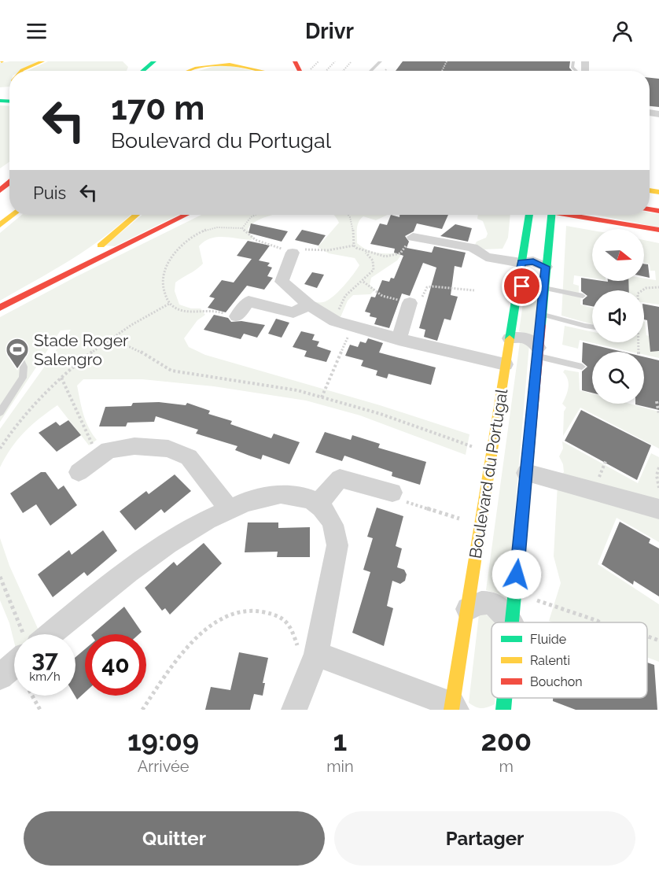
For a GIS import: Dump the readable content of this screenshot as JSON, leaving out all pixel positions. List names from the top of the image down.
{
  "streets": {
    "main road": ["Boulevard du Portugal"]
  },
  "places": {
    "sports": ["Stade Roger Salengro"]
  },
  "legend": ["Fluide", "Ralenti", "Bouchon"],
  "north": "right",
  "page": {
    "header": "Drivr",
    "turn": ["170 m", "Boulevard du Portugal"],
    "then": "Puis",
    "speed": "37 km/h",
    "limit": "40",
    "eta": [
      "19:09",
      "Arrivée",
      "1",
      "min",
      "200",
      "m"
    ],
    "buttons": ["Quitter", "Partager"]
  }
}
